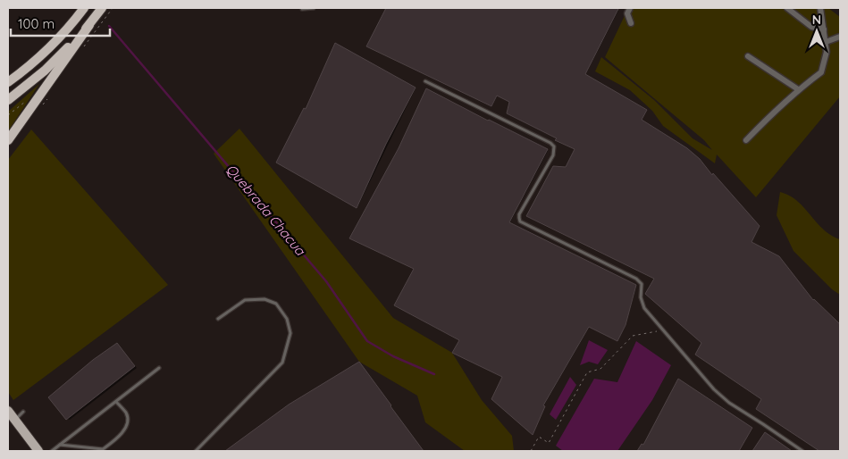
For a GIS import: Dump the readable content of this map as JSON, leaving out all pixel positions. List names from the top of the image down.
{
  "water": ["Quebrada Chacua"],
  "scale_bar": "100 m",
  "north": "top"
}
